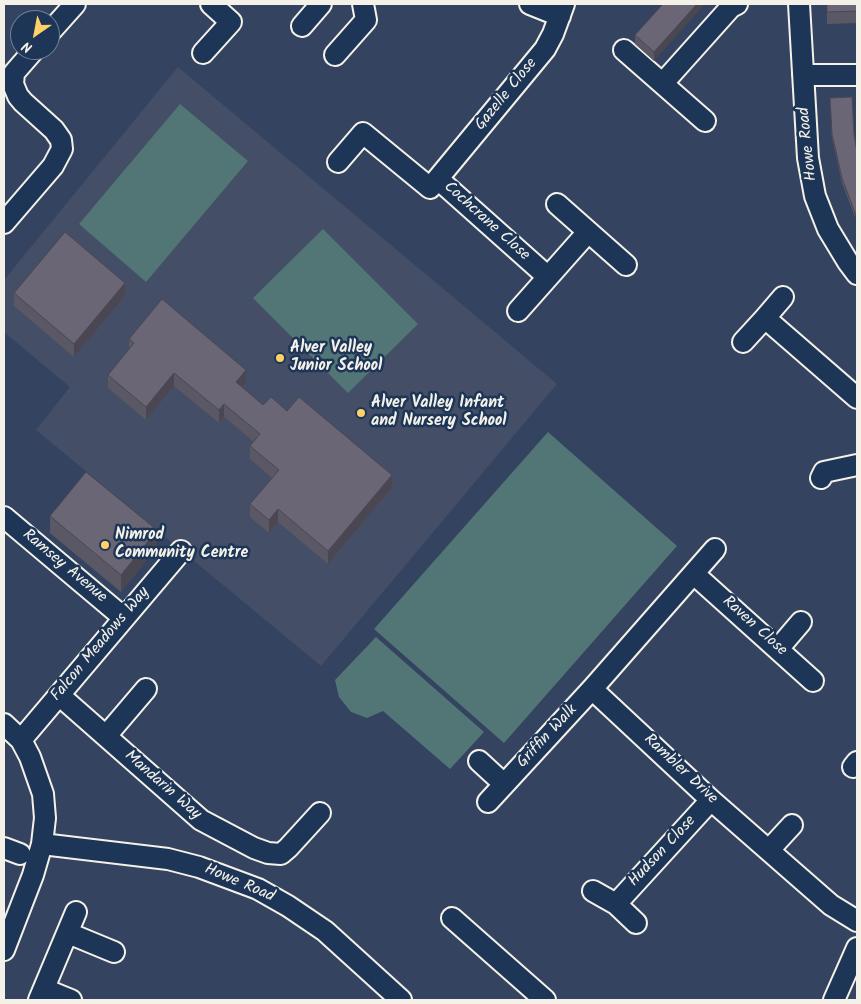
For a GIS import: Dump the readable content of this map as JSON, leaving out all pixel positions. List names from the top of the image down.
{
  "streets": {
    "street": [
      "Gazelle Close",
      "Howe Road",
      "Cochcrane Close",
      "Ramsey Avenue",
      "Raven Close",
      "Falcon Meadows Way",
      "Griffin Walk",
      "Rambler Drive",
      "Mandarin Way",
      "Hudson Close"
    ]
  },
  "crossings": [
    ["Gazelle Close", "Cochcrane Close"],
    ["Ramsey Avenue", "Falcon Meadows Way"],
    ["Falcon Meadows Way", "Mandarin Way"],
    ["Griffin Walk", "Rambler Drive"],
    ["Rambler Drive", "Hudson Close"]
  ],
  "places": ["Alver Valley Junior School", "Alver Valley Infant and Nursery School", "Nimrod Community Centre"],
  "north": "bottom left"
}
